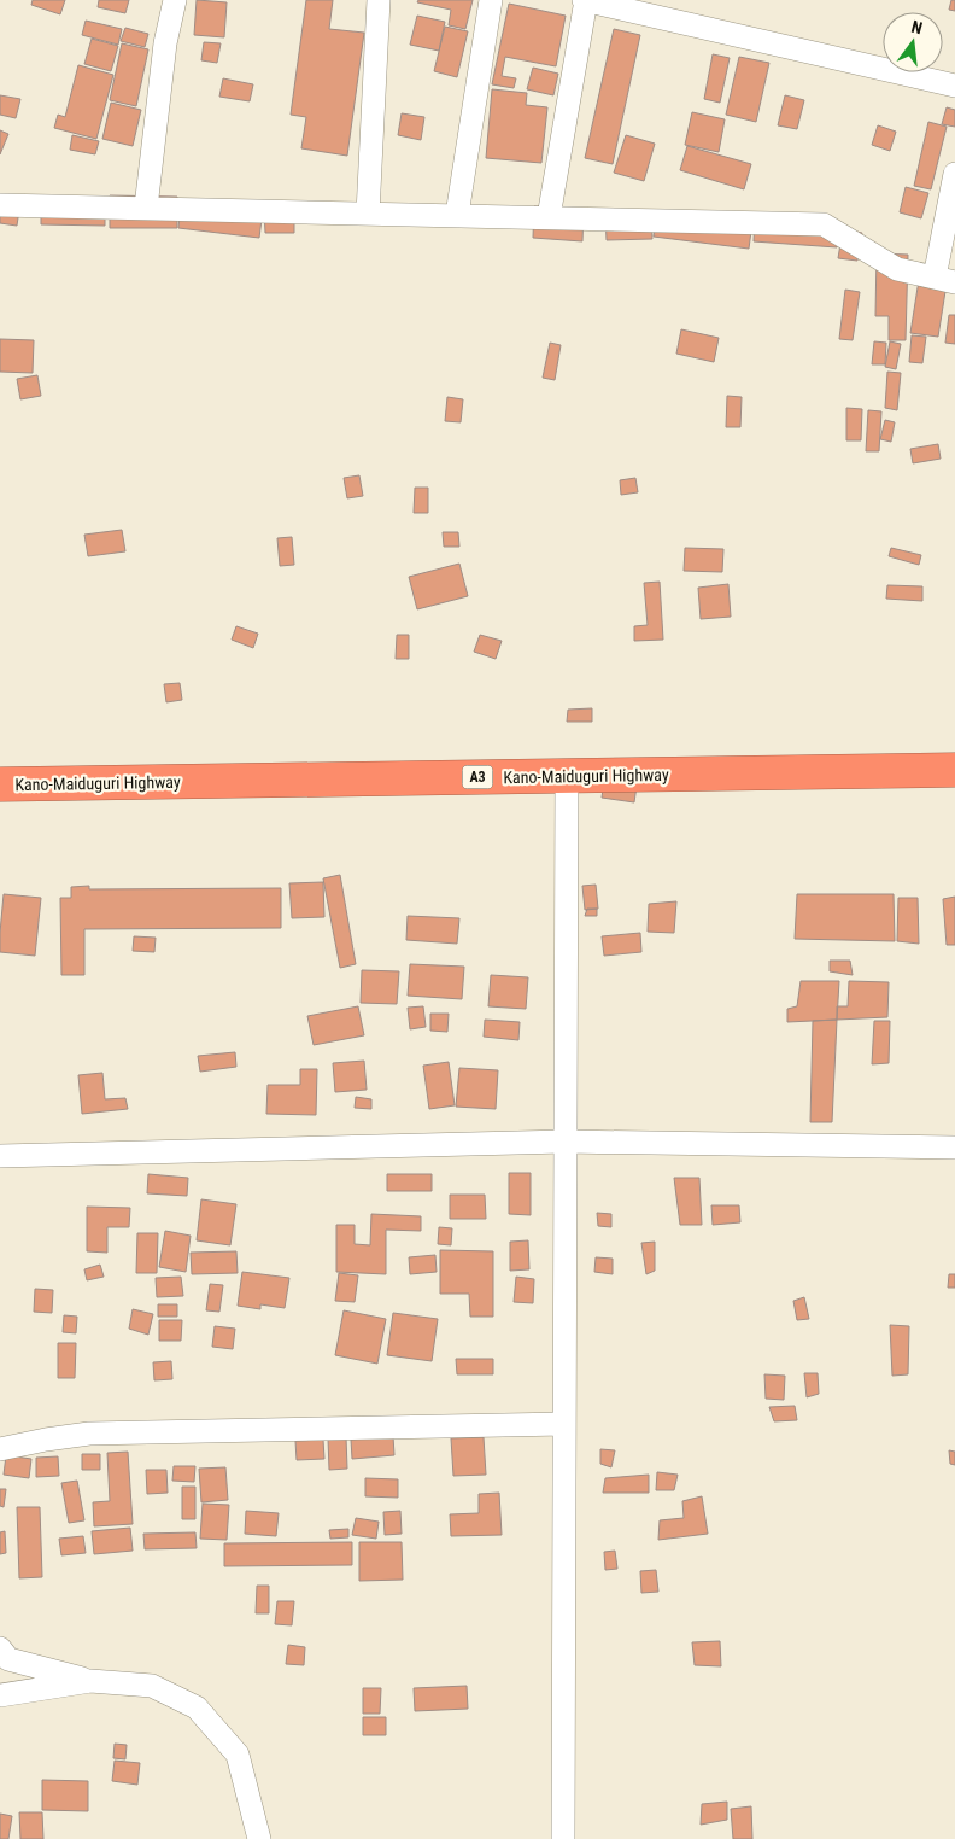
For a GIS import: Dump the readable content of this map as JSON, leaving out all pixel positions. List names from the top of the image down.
{
  "streets": {
    "highway": ["Kano-Maiduguri Highway", "A3"]
  },
  "north": "top"
}
